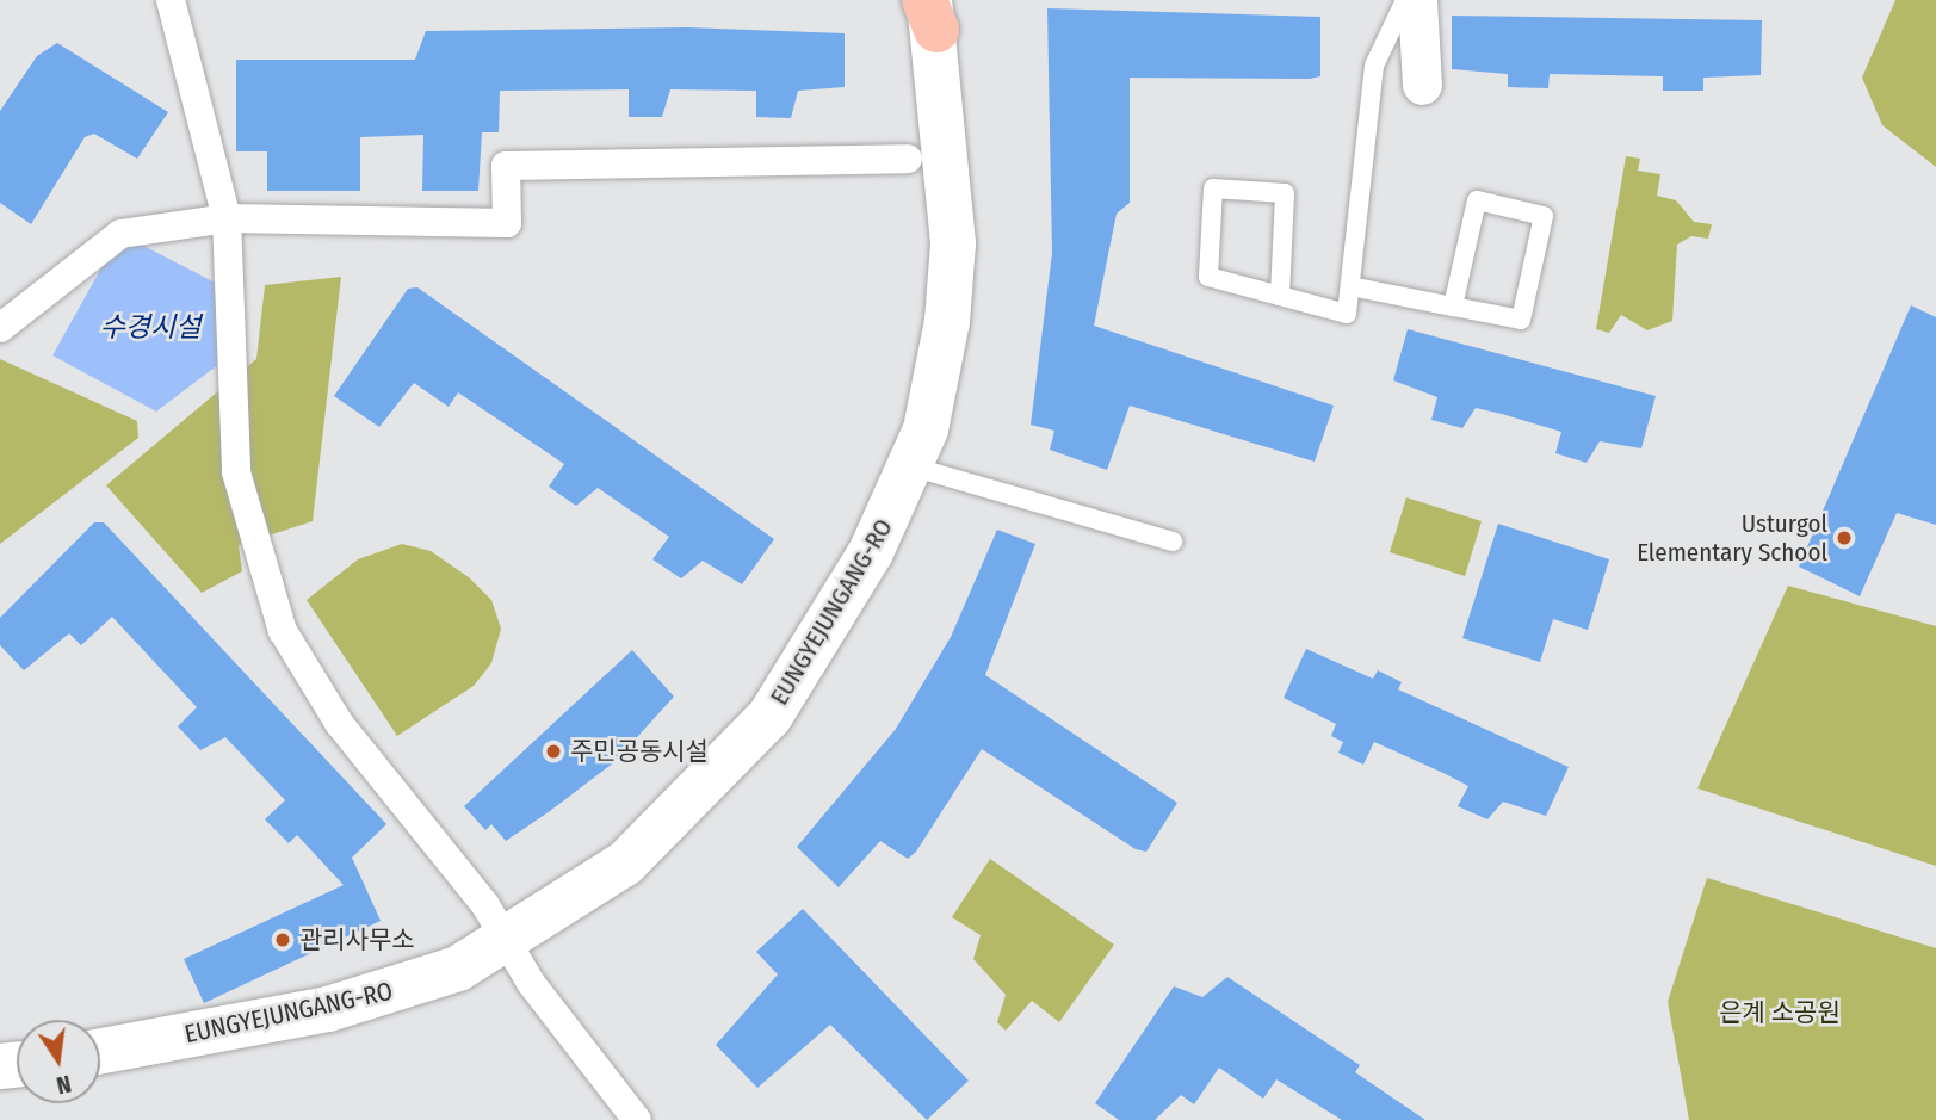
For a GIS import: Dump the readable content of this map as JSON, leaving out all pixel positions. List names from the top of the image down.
{
  "streets": {
    "street": ["EUNGYEJUNGANG-RO"]
  },
  "water": ["수경시설"],
  "parks": ["은계 소공원"],
  "places": ["Usturgol Elementary School", "주민공동시설", "관리사무소"],
  "north": "bottom"
}
